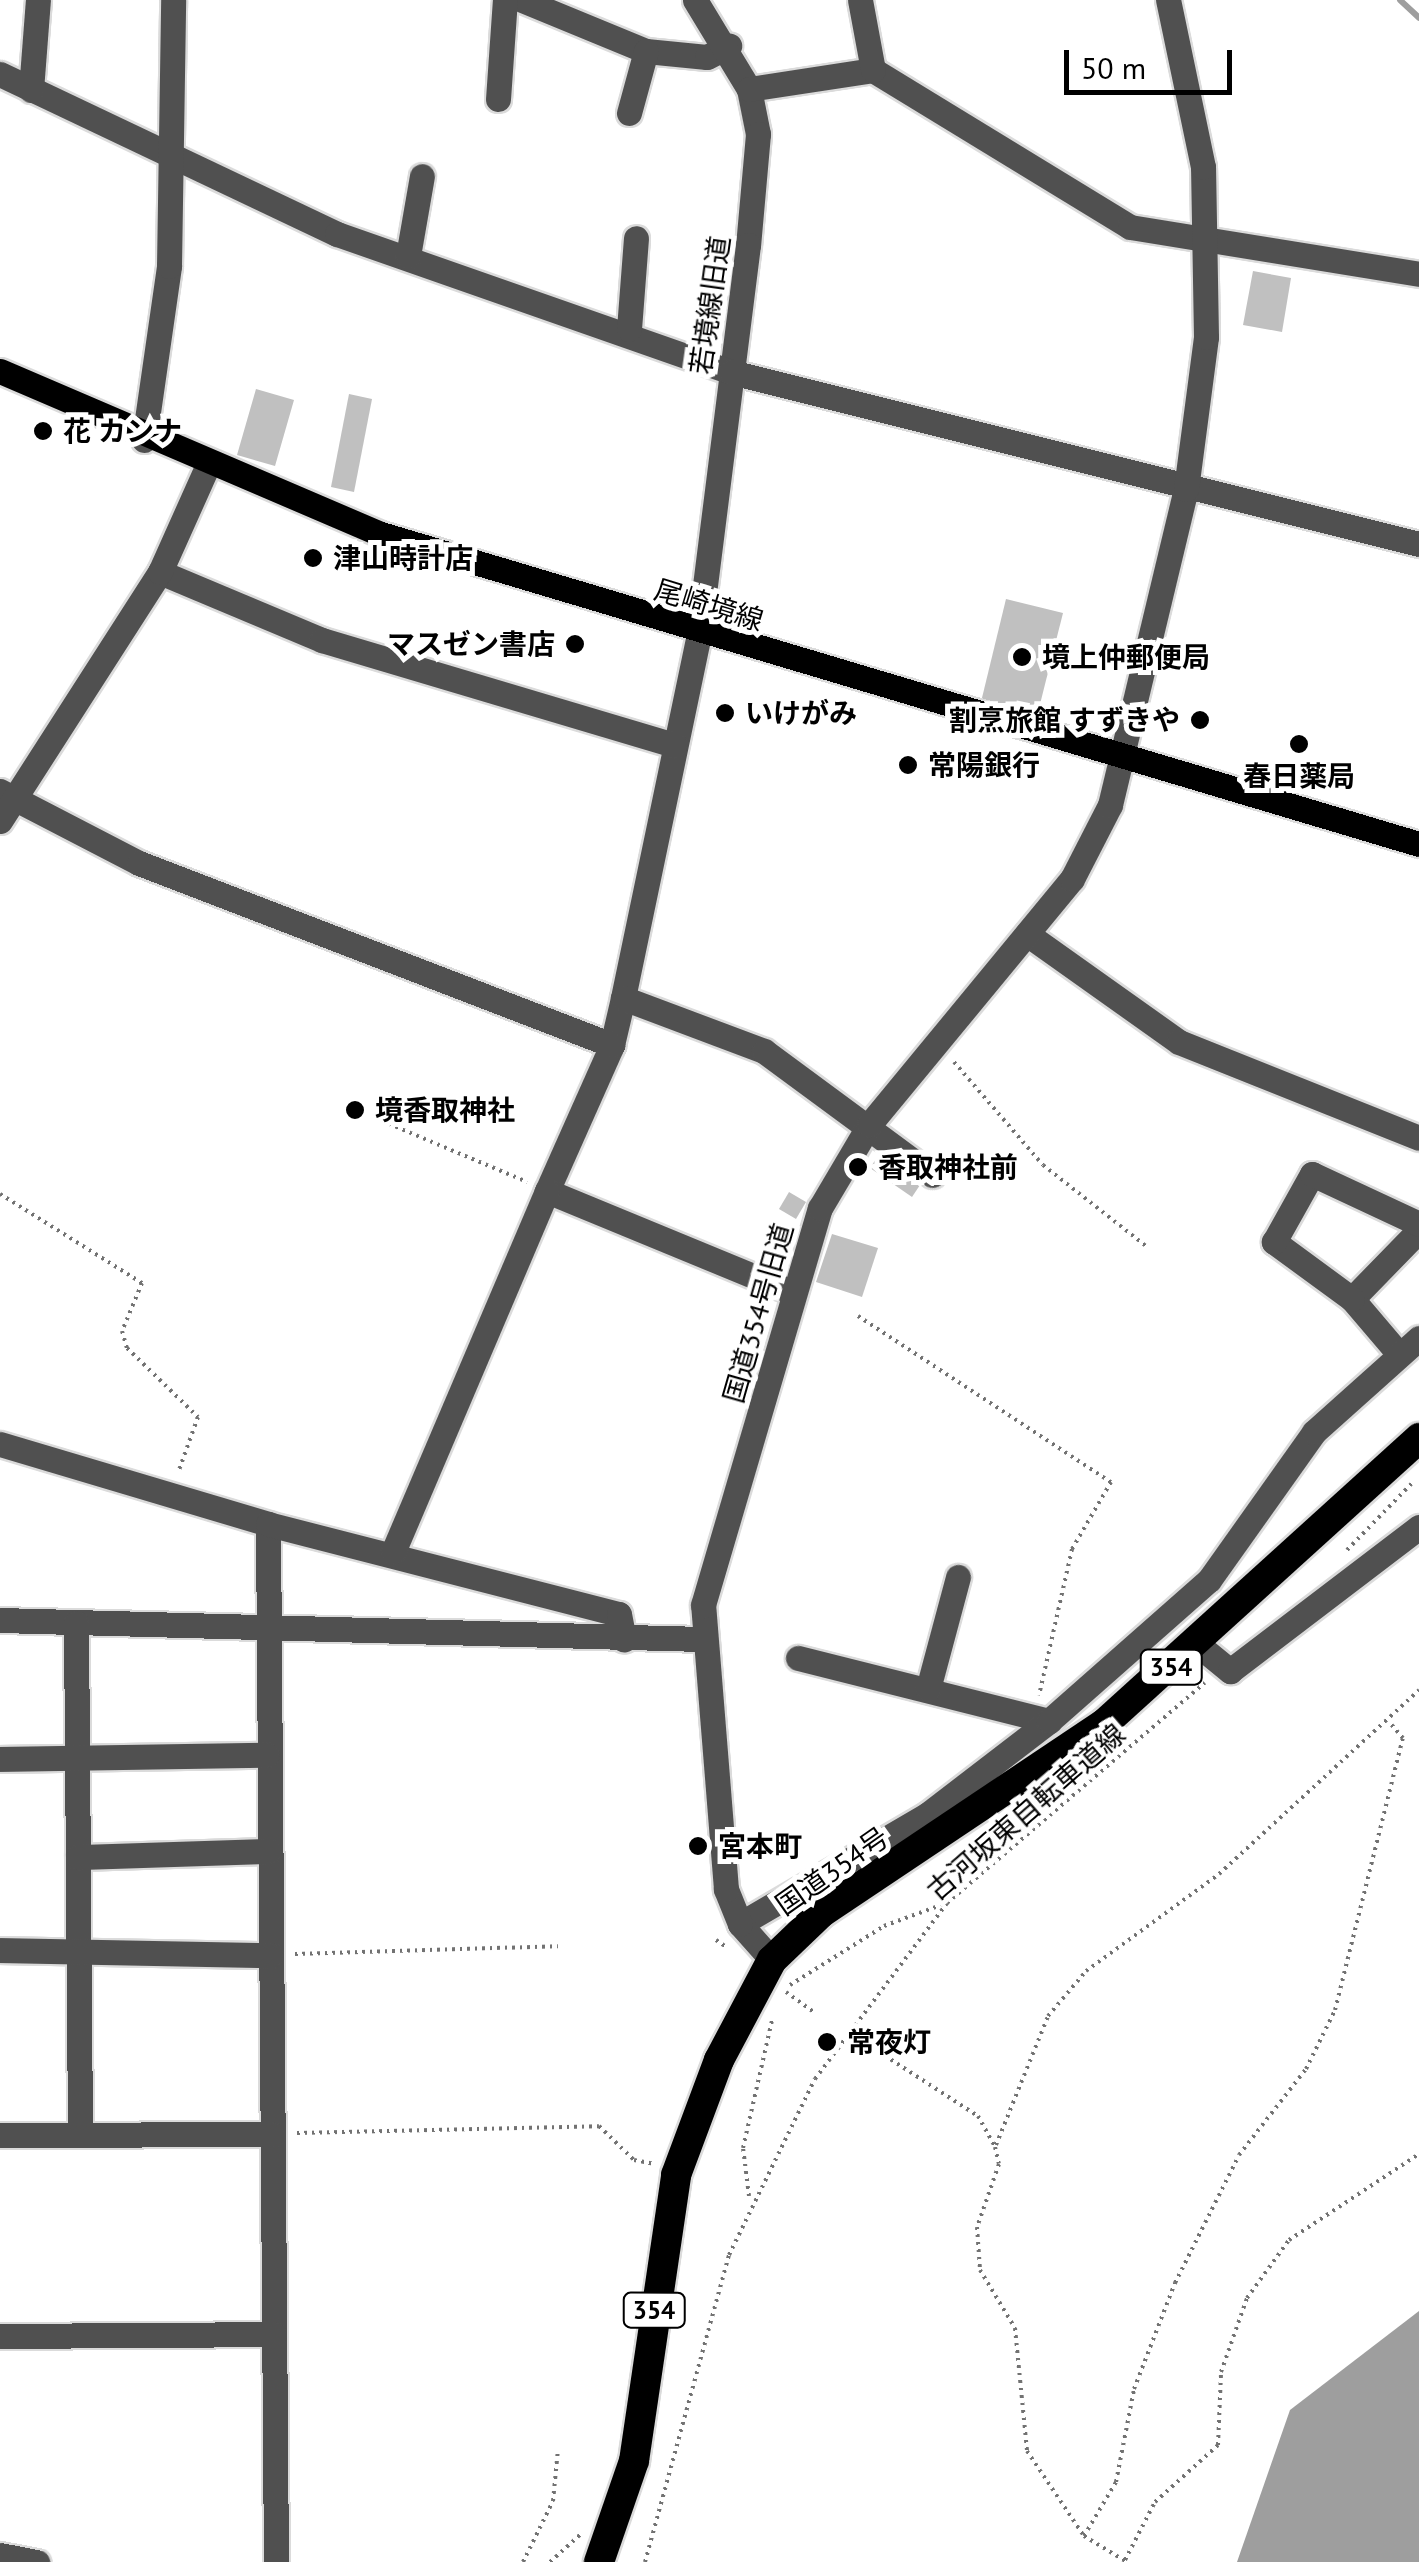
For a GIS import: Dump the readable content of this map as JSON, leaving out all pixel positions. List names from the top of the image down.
{
  "streets": {
    "highway": ["354", "国道354号"],
    "main road": ["尾崎境線"],
    "street": ["若境線旧道", "国道354号旧道"],
    "path": ["古河坂東自転車道線"]
  },
  "crossings": [
    ["若境線旧道", "尾崎境線"],
    ["尾崎境線", "国道354号旧道"],
    ["国道354号旧道", "国道354号"]
  ],
  "places": [
    "花 カンナ",
    "津山時計店",
    "マスゼン書店",
    "境上仲郵便局",
    "いけがみ",
    "割烹旅館 すずきや",
    "春日薬局",
    "常陽銀行",
    "境香取神社",
    "香取神社前",
    "宮本町",
    "常夜灯"
  ],
  "scale_bar": "50 m"
}
